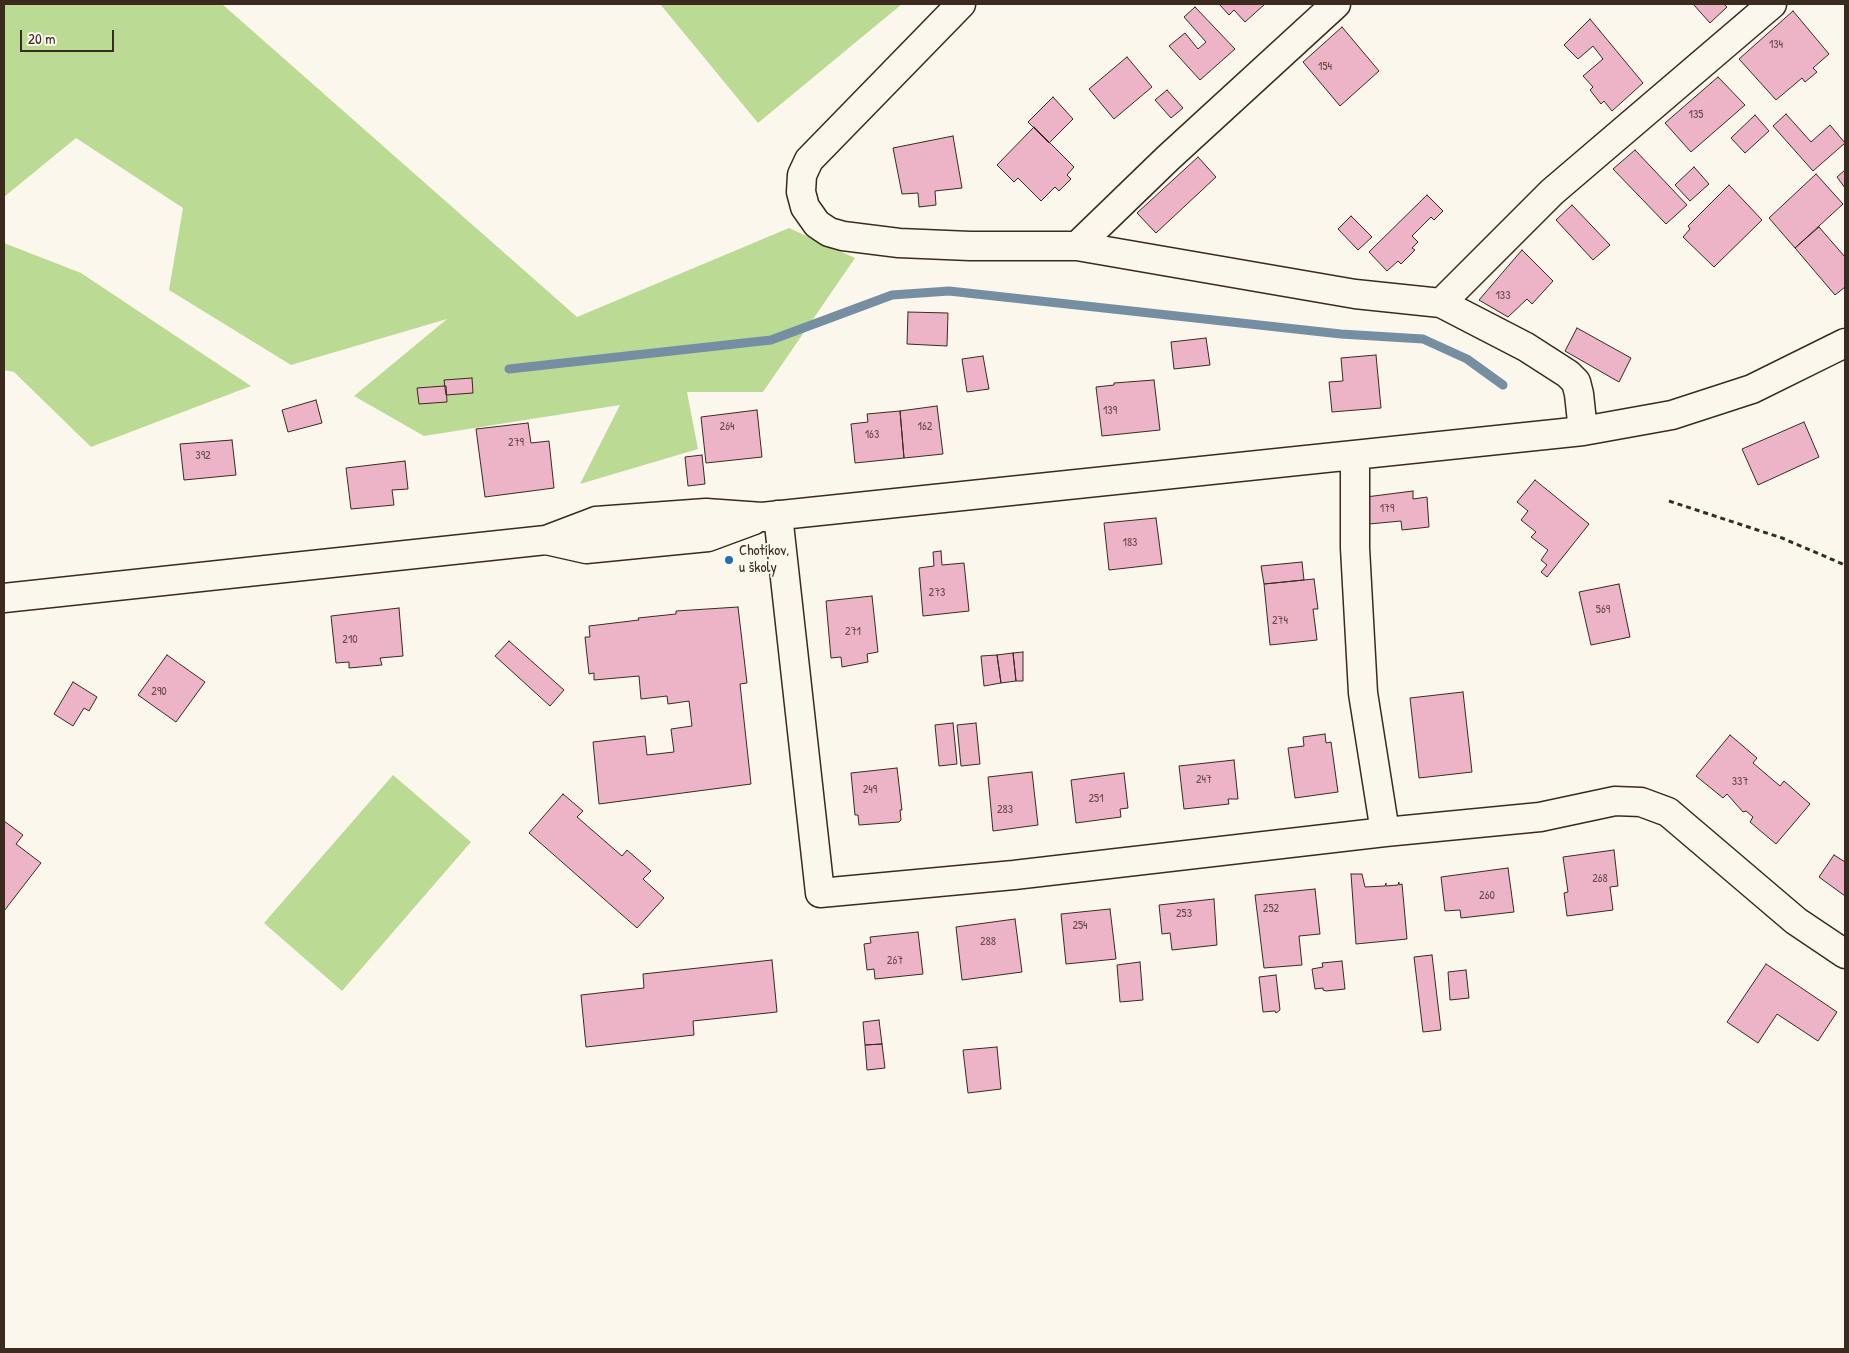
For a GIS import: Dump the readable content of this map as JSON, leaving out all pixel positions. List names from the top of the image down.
{
  "places": ["Chotíkov, u školy"],
  "house_numbers": [
    "134",
    "154",
    "135",
    "133",
    "139",
    "264",
    "162",
    "163",
    "279",
    "392",
    "179",
    "183",
    "273",
    "569",
    "274",
    "271",
    "210",
    "290",
    "247",
    "337",
    "249",
    "251",
    "283",
    "268",
    "260",
    "252",
    "253",
    "254",
    "288",
    "267"
  ],
  "scale_bar": "20 m"
}
